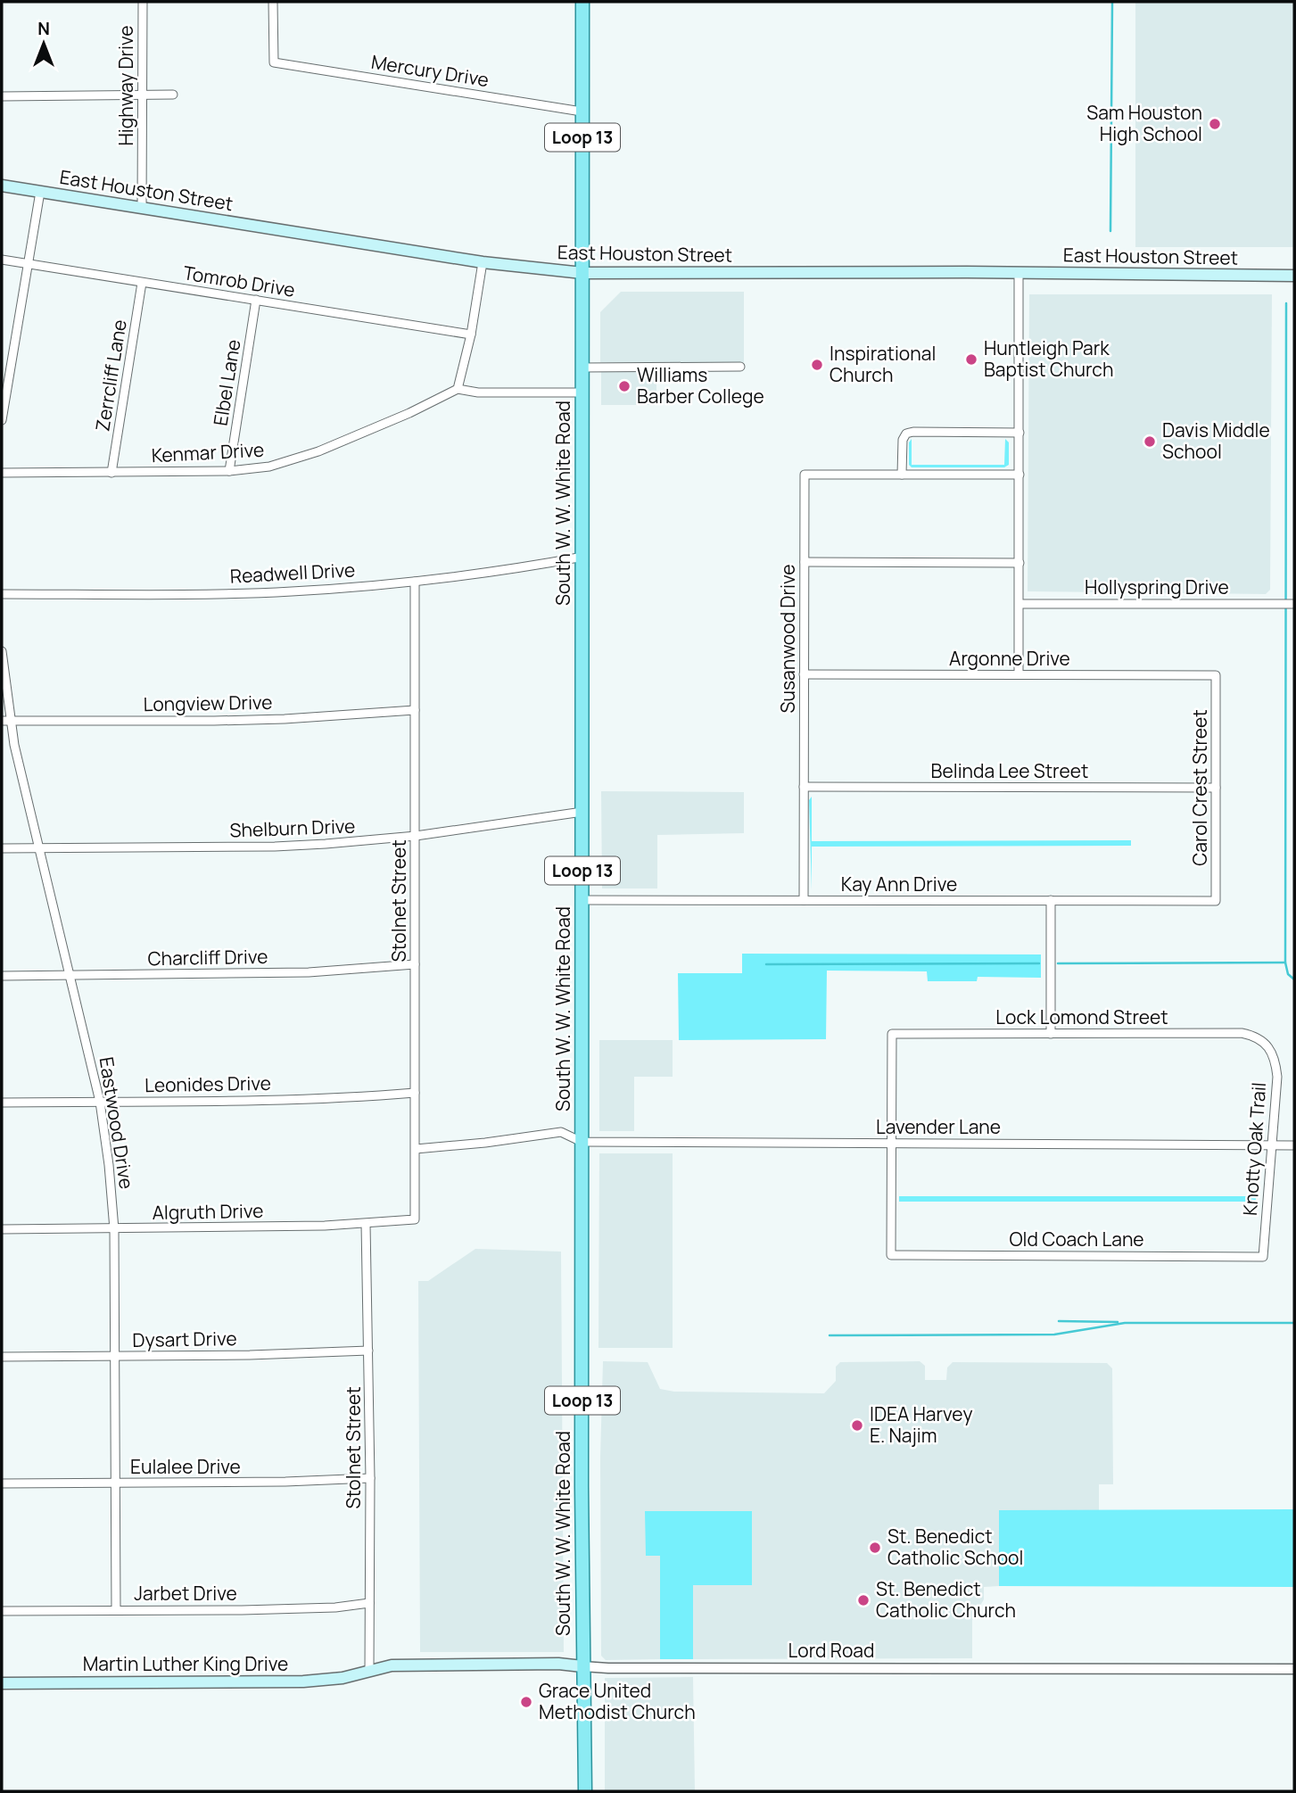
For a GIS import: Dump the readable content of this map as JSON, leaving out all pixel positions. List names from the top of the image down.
{
  "streets": {
    "main road": [
      "Loop 13",
      "East Houston Street",
      "South W. W. White Road",
      "Lord Road",
      "Martin Luther King Drive"
    ],
    "street": [
      "Mercury Drive",
      "Highway Drive",
      "Tomrob Drive",
      "Zerrcliff Lane",
      "Elbel Lane",
      "Kenmar Drive",
      "Readwell Drive",
      "Hollyspring Drive",
      "Susanwood Drive",
      "Argonne Drive",
      "Longview Drive",
      "Belinda Lee Street",
      "Carol Crest Street",
      "Shelburn Drive",
      "Kay Ann Drive",
      "Stolnet Street",
      "Charcliff Drive",
      "Lock Lomond Street",
      "Leonides Drive",
      "Eastwood Drive",
      "Lavender Lane",
      "Knotty Oak Trail",
      "Algruth Drive",
      "Old Coach Lane",
      "Dysart Drive",
      "Eulalee Drive",
      "Jarbet Drive"
    ]
  },
  "crossings": [
    ["Mercury Drive", "South W. W. White Road"],
    ["Highway Drive", "East Houston Street"],
    ["East Houston Street", "South W. W. White Road"],
    ["Tomrob Drive", "Zerrcliff Lane"],
    ["Tomrob Drive", "Elbel Lane"],
    ["Zerrcliff Lane", "Kenmar Drive"],
    ["Elbel Lane", "Kenmar Drive"],
    ["South W. W. White Road", "Readwell Drive"],
    ["South W. W. White Road", "Shelburn Drive"],
    ["South W. W. White Road", "Kay Ann Drive"],
    ["South W. W. White Road", "Lavender Lane"],
    ["South W. W. White Road", "Lord Road"],
    ["Readwell Drive", "Stolnet Street"],
    ["Susanwood Drive", "Argonne Drive"],
    ["Susanwood Drive", "Belinda Lee Street"],
    ["Susanwood Drive", "Kay Ann Drive"],
    ["Argonne Drive", "Carol Crest Street"],
    ["Longview Drive", "Stolnet Street"],
    ["Longview Drive", "Eastwood Drive"],
    ["Belinda Lee Street", "Carol Crest Street"],
    ["Carol Crest Street", "Kay Ann Drive"],
    ["Shelburn Drive", "Stolnet Street"],
    ["Shelburn Drive", "Eastwood Drive"],
    ["Stolnet Street", "Charcliff Drive"],
    ["Stolnet Street", "Leonides Drive"],
    ["Stolnet Street", "Algruth Drive"],
    ["Stolnet Street", "Dysart Drive"],
    ["Stolnet Street", "Eulalee Drive"],
    ["Stolnet Street", "Jarbet Drive"],
    ["Stolnet Street", "Lord Road"],
    ["Stolnet Street", "Martin Luther King Drive"],
    ["Charcliff Drive", "Eastwood Drive"],
    ["Lock Lomond Street", "Lavender Lane"],
    ["Lock Lomond Street", "Knotty Oak Trail"],
    ["Lock Lomond Street", "Old Coach Lane"],
    ["Leonides Drive", "Eastwood Drive"],
    ["Eastwood Drive", "Algruth Drive"],
    ["Eastwood Drive", "Dysart Drive"],
    ["Eastwood Drive", "Eulalee Drive"],
    ["Eastwood Drive", "Jarbet Drive"],
    ["Lavender Lane", "Knotty Oak Trail"],
    ["Lavender Lane", "Old Coach Lane"],
    ["Knotty Oak Trail", "Old Coach Lane"],
    ["Lord Road", "Martin Luther King Drive"]
  ],
  "places": [
    "Sam Houston High School",
    "Huntleigh Park Baptist Church",
    "Inspirational Church",
    "Williams Barber College",
    "Davis Middle School",
    "IDEA Harvey E. Najim",
    "St. Benedict Catholic School",
    "St. Benedict Catholic Church",
    "Grace United Methodist Church"
  ],
  "north": "top"
}
